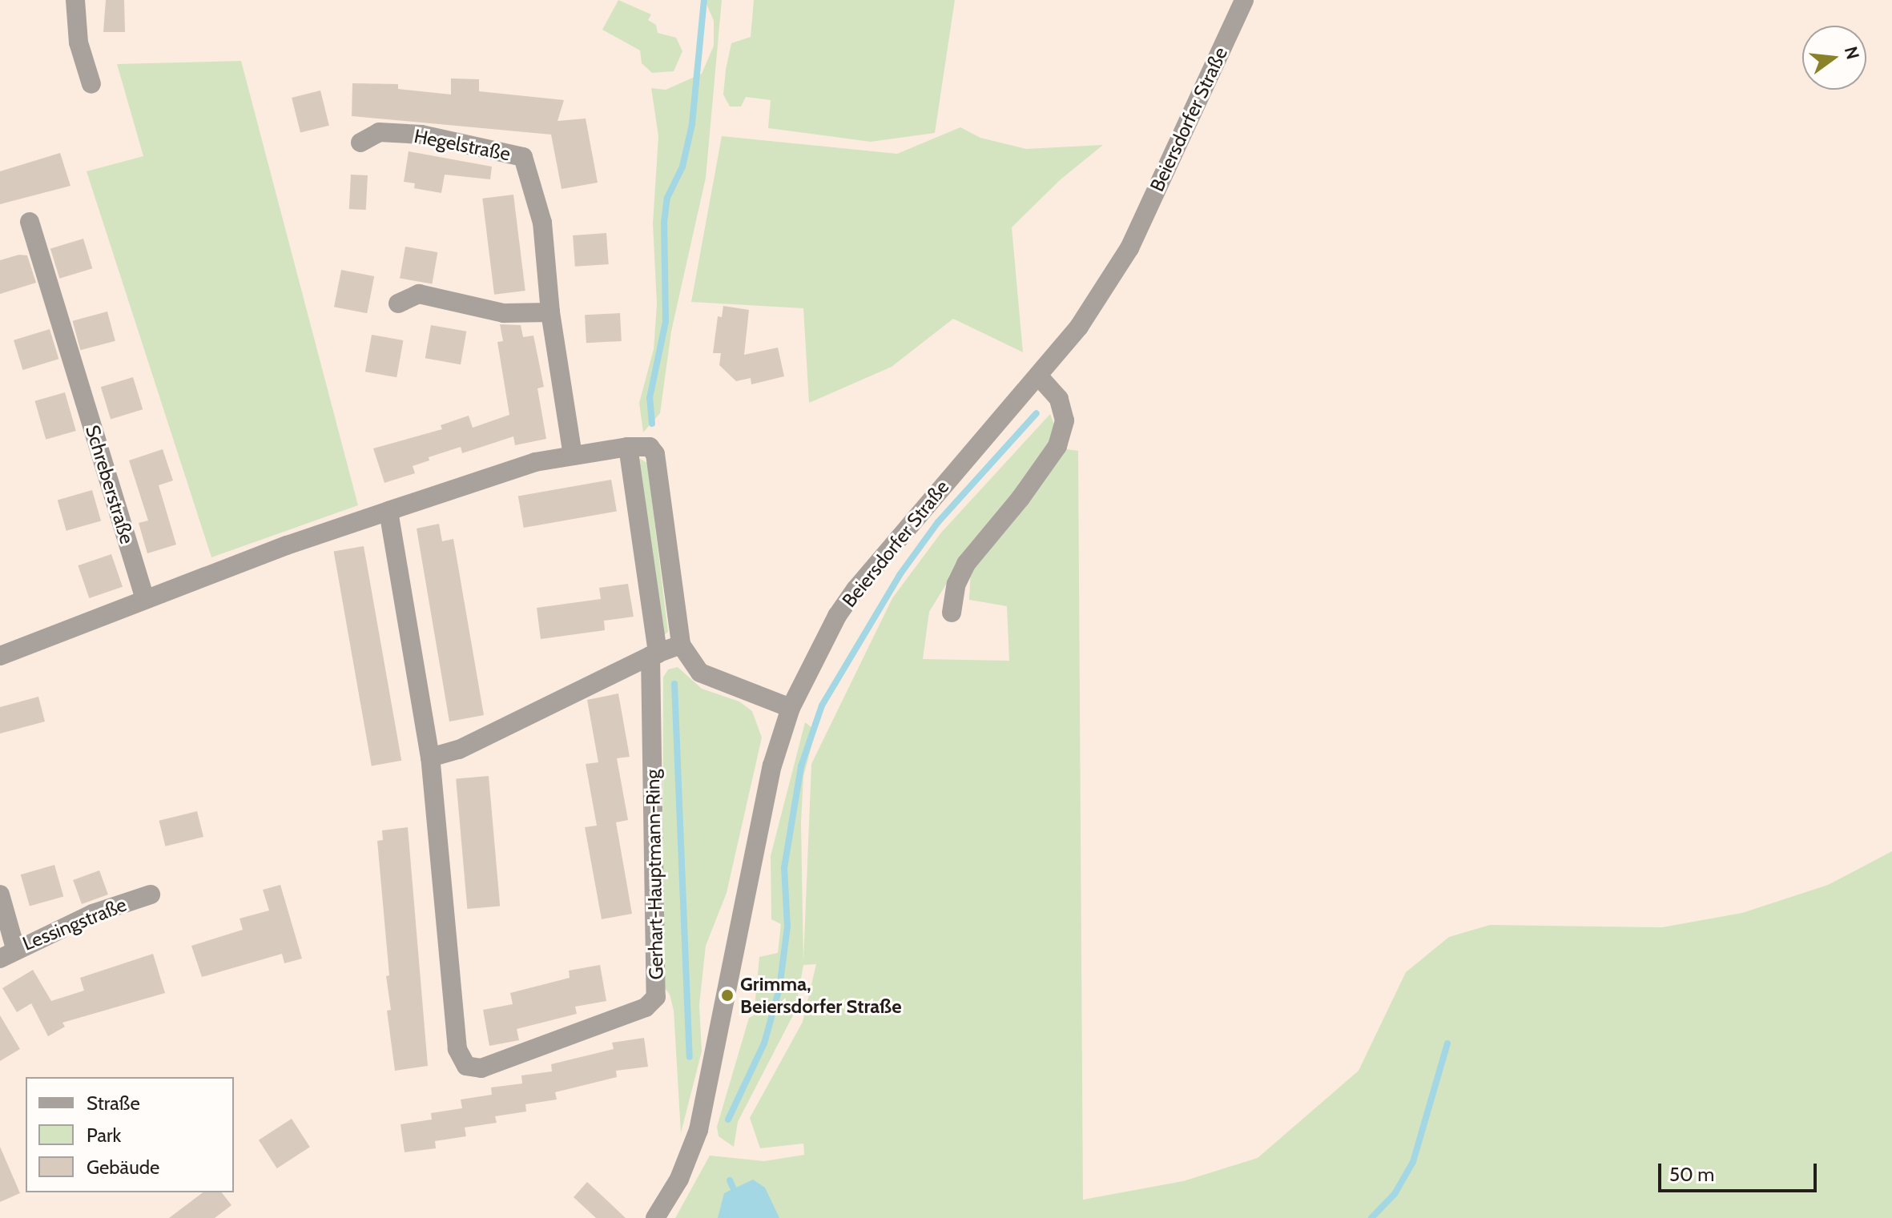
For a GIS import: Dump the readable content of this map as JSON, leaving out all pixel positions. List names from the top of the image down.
{
  "streets": {
    "street": [
      "Beiersdorfer Straße",
      "Hegelstraße",
      "Schreberstraße",
      "Gerhart-Hauptmann-Ring",
      "Lessingstraße"
    ]
  },
  "places": ["Grimma, Beiersdorfer Straße"],
  "legend": ["Straße", "Park", "Gebäude"],
  "scale_bar": "50 m",
  "north": "right"
}
